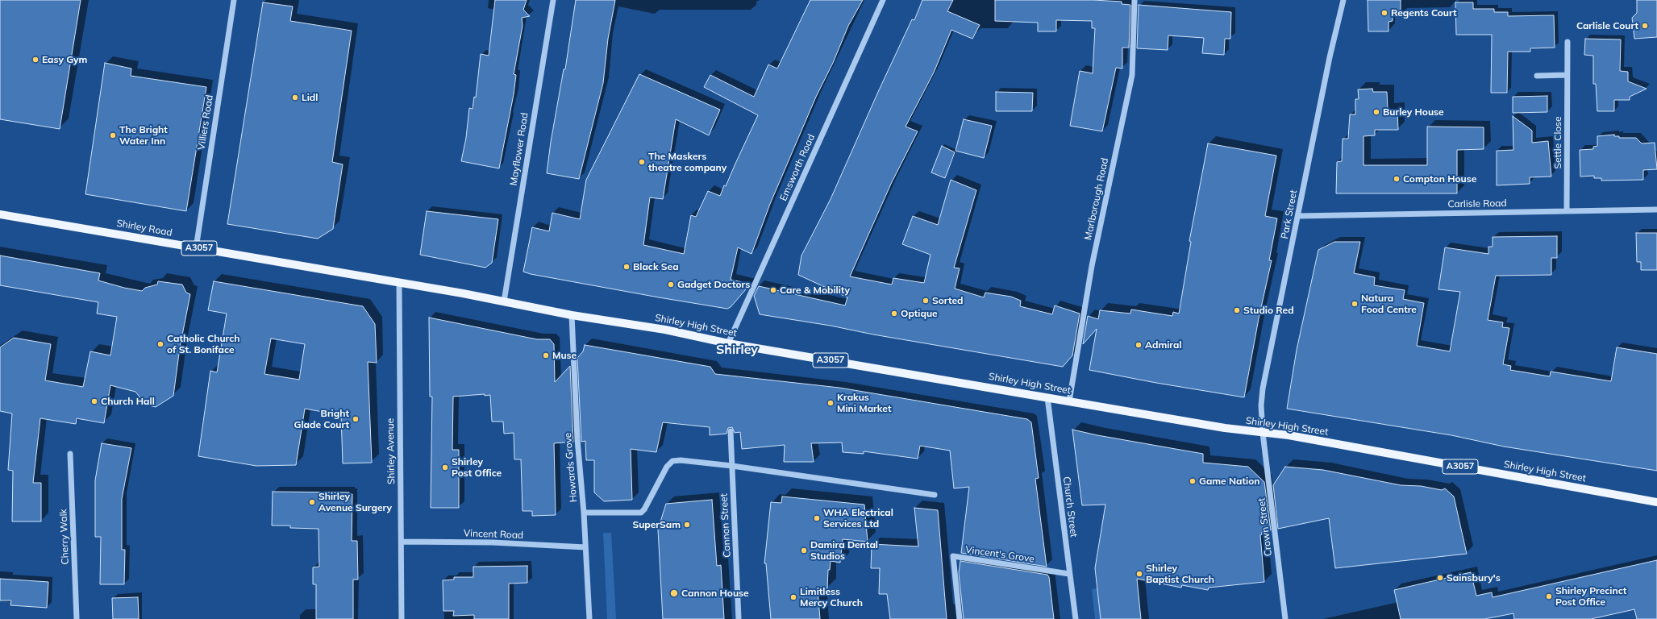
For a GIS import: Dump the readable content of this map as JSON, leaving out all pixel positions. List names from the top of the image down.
{
  "streets": {
    "main road": ["Shirley Road", "A3057", "Shirley High Street"],
    "street": [
      "Villiers Road",
      "Settle Close",
      "Mayflower Road",
      "Emsworth Road",
      "Marlborough Road",
      "Carlisle Road",
      "Park Street",
      "Shirley Avenue",
      "Howards Grove",
      "Church Street",
      "Cannon Street",
      "Crown Street",
      "Vincent Road",
      "Cherry Walk",
      "Vincent's Grove"
    ]
  },
  "crossings": [
    ["Villiers Road", "Shirley Road"],
    ["Settle Close", "Carlisle Road"],
    ["Mayflower Road", "Shirley High Street"],
    ["Emsworth Road", "Shirley High Street"],
    ["Marlborough Road", "Shirley High Street"],
    ["Carlisle Road", "Park Street"],
    ["Park Street", "Shirley High Street"],
    ["Park Street", "Crown Street"],
    ["Shirley Road", "Shirley High Street"],
    ["Shirley Road", "Shirley Avenue"],
    ["Shirley High Street", "Shirley Avenue"],
    ["Shirley High Street", "Howards Grove"],
    ["Shirley High Street", "Church Street"],
    ["Shirley High Street", "Crown Street"],
    ["Shirley Avenue", "Vincent Road"],
    ["Howards Grove", "Vincent Road"],
    ["Church Street", "Vincent's Grove"]
  ],
  "districts": ["Shirley"],
  "places": [
    "Regents Court",
    "Carlisle Court",
    "Easy Gym",
    "Lidl",
    "Burley House",
    "The Bright Water Inn",
    "The Maskers theatre company",
    "Compton House",
    "Black Sea",
    "Gadget Doctors",
    "Care & Mobility",
    "Sorted",
    "Natura Food Centre",
    "Studio Red",
    "Optique",
    "Catholic Church of St. Boniface",
    "Admiral",
    "Muse",
    "Church Hall",
    "Krakus Mini Market",
    "Bright Glade Court",
    "Shirley Post Office",
    "Game Nation",
    "Shirley Avenue Surgery",
    "WHA Electrical Services Ltd",
    "SuperSam",
    "Damira Dental Studios",
    "Shirley Baptist Church",
    "Sainsbury's",
    "Cannon House",
    "Shirley Precinct Post Office",
    "Limitless Mercy Church"
  ]
}
